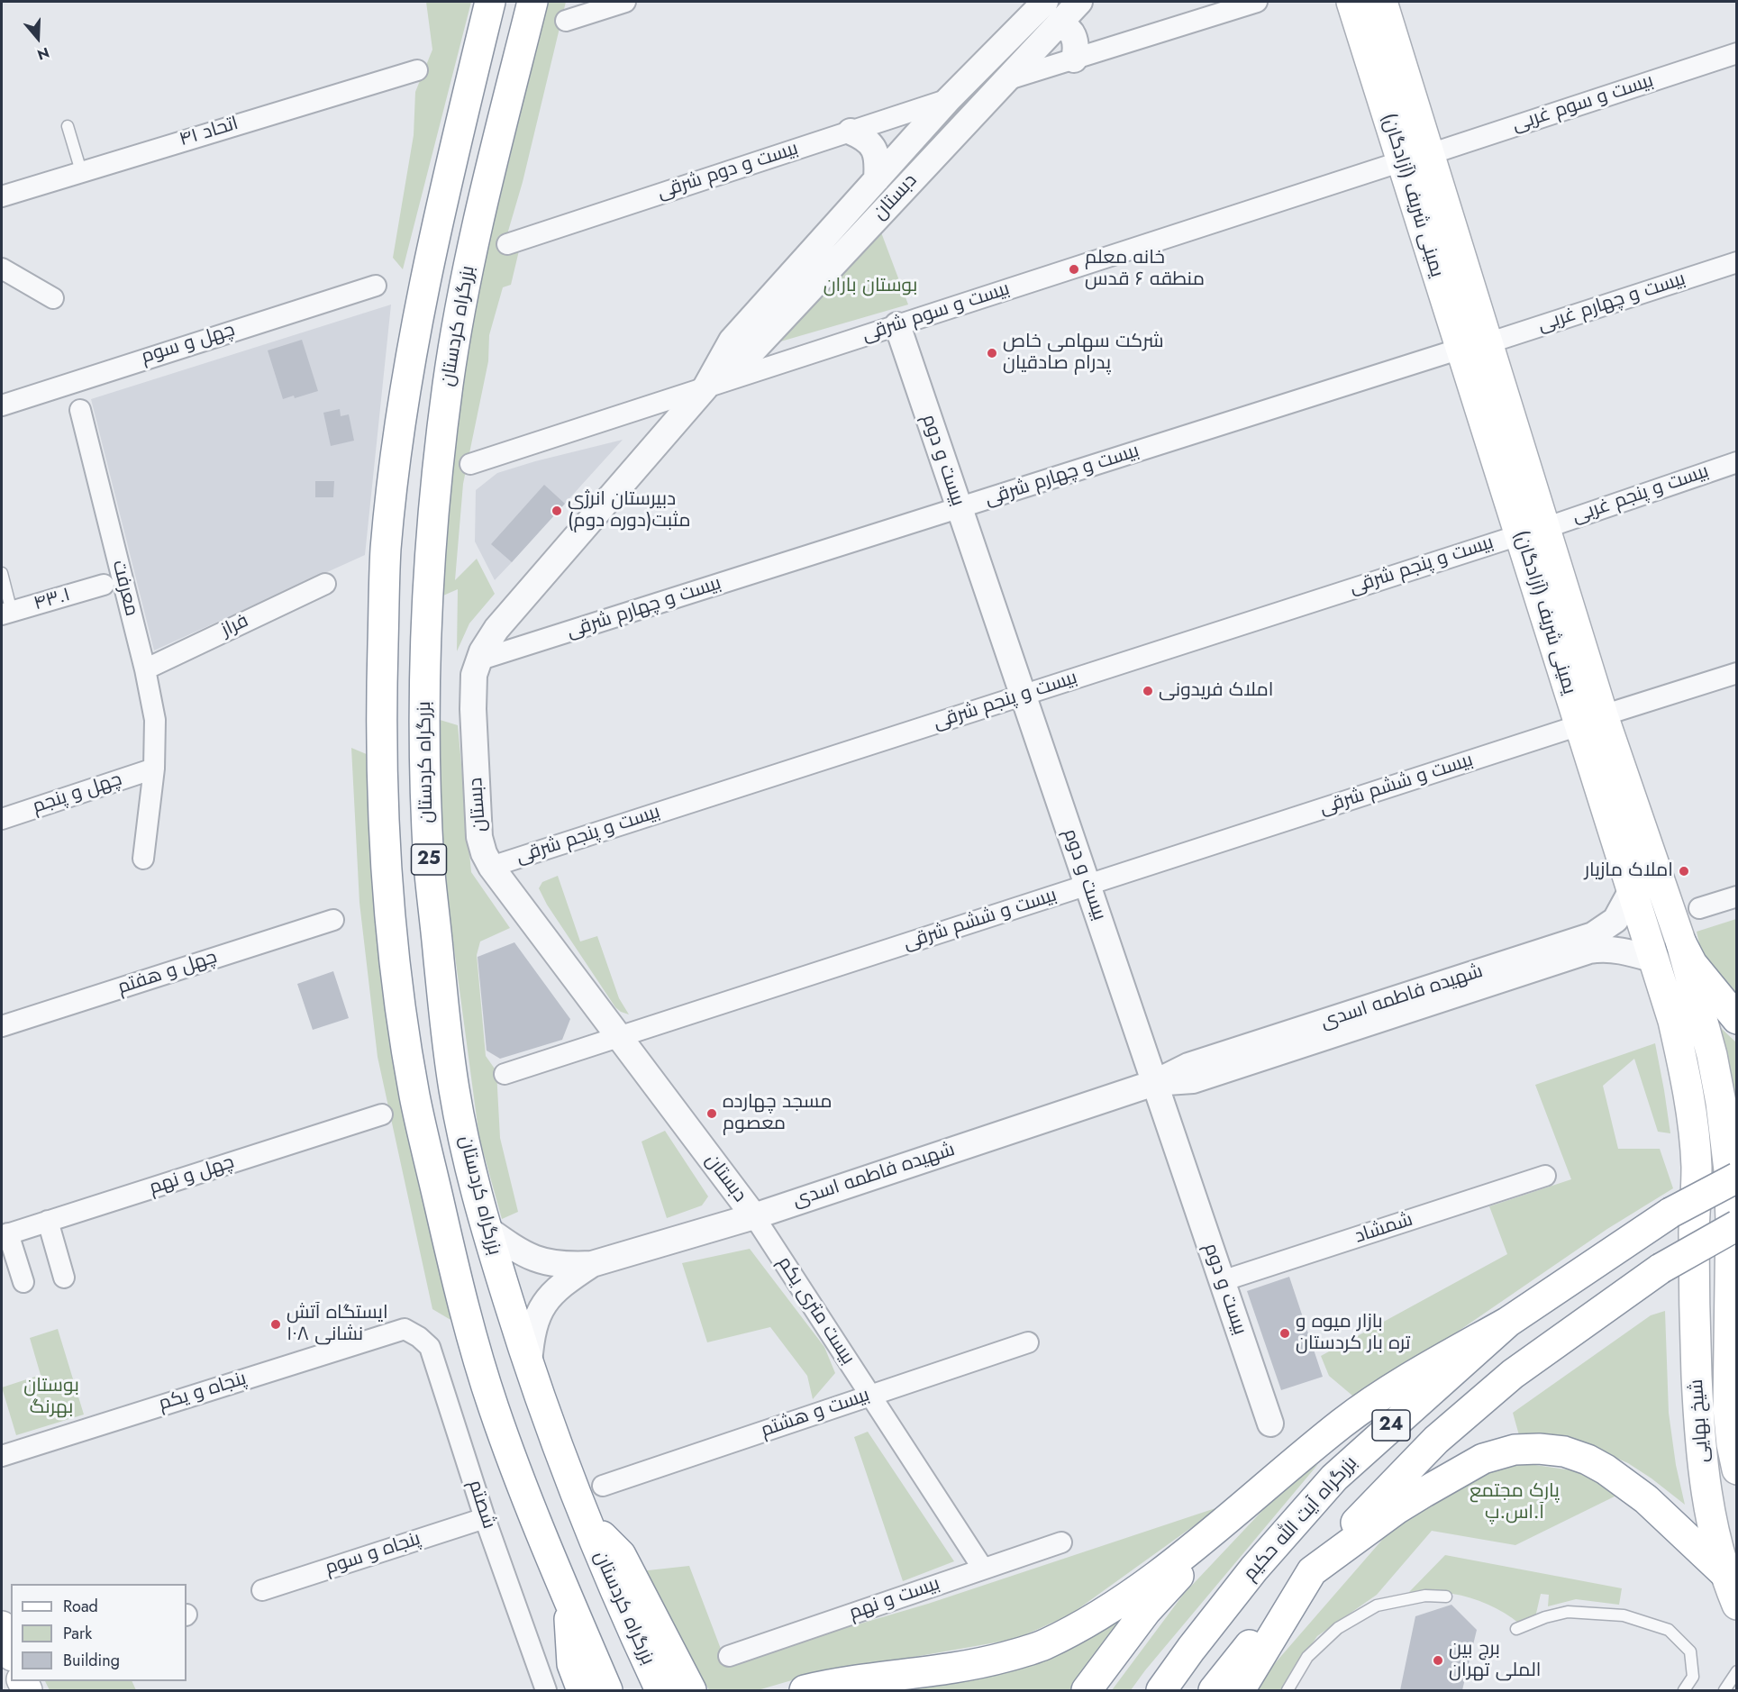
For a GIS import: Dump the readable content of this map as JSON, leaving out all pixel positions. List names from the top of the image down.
{
  "streets": {
    "main road": [
      "یمینی شریف (آزادگان)",
      "بزرگراه کردستان",
      "25",
      "شیخ بهایی",
      "24",
      "بزرگراه آیت الله حکیم"
    ],
    "street": [
      "بیست و سوم غربی",
      "اتحاد ۴۱",
      "بیست و دوم شرقی",
      "دبستان",
      "بیست و چهارم غربی",
      "بیست و سوم شرقی",
      "چهل و سوم",
      "بیست و دوم",
      "بیست و چهارم شرقی",
      "بیست و پنجم غربی",
      "بیست و پنجم شرقی",
      "معرفت",
      "۴۳.۱",
      "فراز",
      "بیست و ششم شرقی",
      "چهل و پنجم",
      "چهل و هفتم",
      "شهیده فاطمه اسدی",
      "چهل و نهم",
      "شمشاد",
      "بیست متری یکم",
      "پنجاه و یکم",
      "بیست و هشتم",
      "شصتم",
      "پنجاه و سوم",
      "بیست و نهم"
    ]
  },
  "crossings": [
    ["بیست و سوم غربی", "یمینی شریف (آزادگان)"],
    ["بیست و سوم غربی", "بیست و سوم شرقی"],
    ["بیست و دوم شرقی", "دبستان"],
    ["یمینی شریف (آزادگان)", "بیست و چهارم غربی"],
    ["یمینی شریف (آزادگان)", "بیست و سوم شرقی"],
    ["یمینی شریف (آزادگان)", "بیست و چهارم شرقی"],
    ["یمینی شریف (آزادگان)", "بیست و پنجم غربی"],
    ["یمینی شریف (آزادگان)", "بیست و پنجم شرقی"],
    ["یمینی شریف (آزادگان)", "بیست و ششم شرقی"],
    ["یمینی شریف (آزادگان)", "شهیده فاطمه اسدی"],
    ["یمینی شریف (آزادگان)", "شیخ بهایی"],
    ["یمینی شریف (آزادگان)", "24"],
    ["دبستان", "بیست و سوم شرقی"],
    ["دبستان", "بیست و چهارم شرقی"],
    ["دبستان", "بیست و پنجم شرقی"],
    ["دبستان", "بیست و ششم شرقی"],
    ["دبستان", "شهیده فاطمه اسدی"],
    ["دبستان", "بیست متری یکم"],
    ["بیست و چهارم غربی", "بیست و چهارم شرقی"],
    ["بیست و سوم شرقی", "بیست و دوم"],
    ["بیست و دوم", "بیست و چهارم شرقی"],
    ["بیست و دوم", "بیست و پنجم شرقی"],
    ["بیست و دوم", "بیست و ششم شرقی"],
    ["بیست و دوم", "شهیده فاطمه اسدی"],
    ["بیست و دوم", "شمشاد"],
    ["بیست و پنجم غربی", "بیست و پنجم شرقی"],
    ["معرفت", "فراز"],
    ["معرفت", "چهل و پنجم"],
    ["شهیده فاطمه اسدی", "بیست متری یکم"],
    ["بیست متری یکم", "بیست و هشتم"],
    ["بیست متری یکم", "بیست و نهم"],
    ["پنجاه و یکم", "شصتم"],
    ["شیخ بهایی", "24"],
    ["شصتم", "پنجاه و سوم"]
  ],
  "parks": ["بوستان باران", "بوستان بهرنگ", "پارک مجتمع آ.اس.پ"],
  "places": [
    "خانه معلم منطقه ۶ قدس",
    "شرکت سهامی خاص پدرام صادقیان",
    "دبیرستان انرژی مثبت(دوره دوم)",
    "املاک فریدونی",
    "املاک مازیار",
    "مسجد چهارده معصوم",
    "ایستگاه آتش نشانی ۱۰۸",
    "بازار میوه و تره بار کردستان",
    "برج بین الملی تهران"
  ],
  "legend": ["Road", "Park", "Building"],
  "north": "bottom"
}
